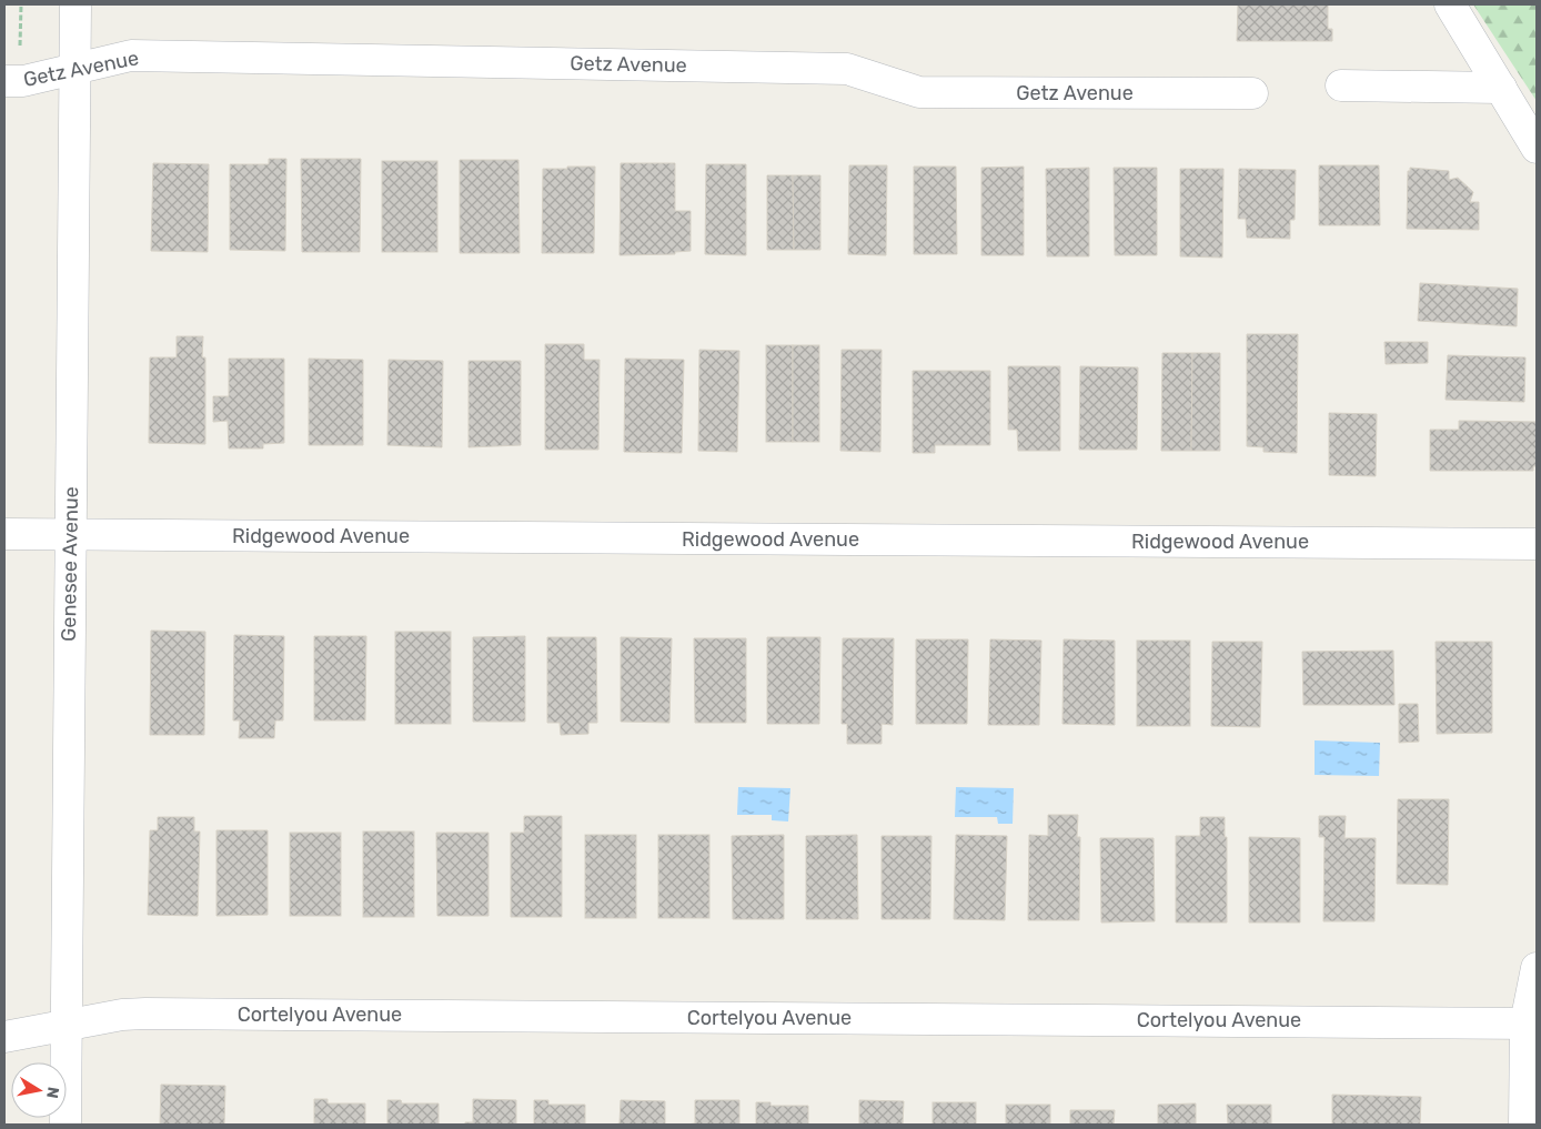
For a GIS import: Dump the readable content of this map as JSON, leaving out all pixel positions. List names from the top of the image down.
{
  "streets": {
    "street": [
      "Getz Avenue",
      "Ridgewood Avenue",
      "Genesee Avenue",
      "Cortelyou Avenue"
    ]
  },
  "crossings": [
    ["Getz Avenue", "Genesee Avenue"],
    ["Ridgewood Avenue", "Genesee Avenue"],
    ["Genesee Avenue", "Cortelyou Avenue"]
  ],
  "north": "right"
}
